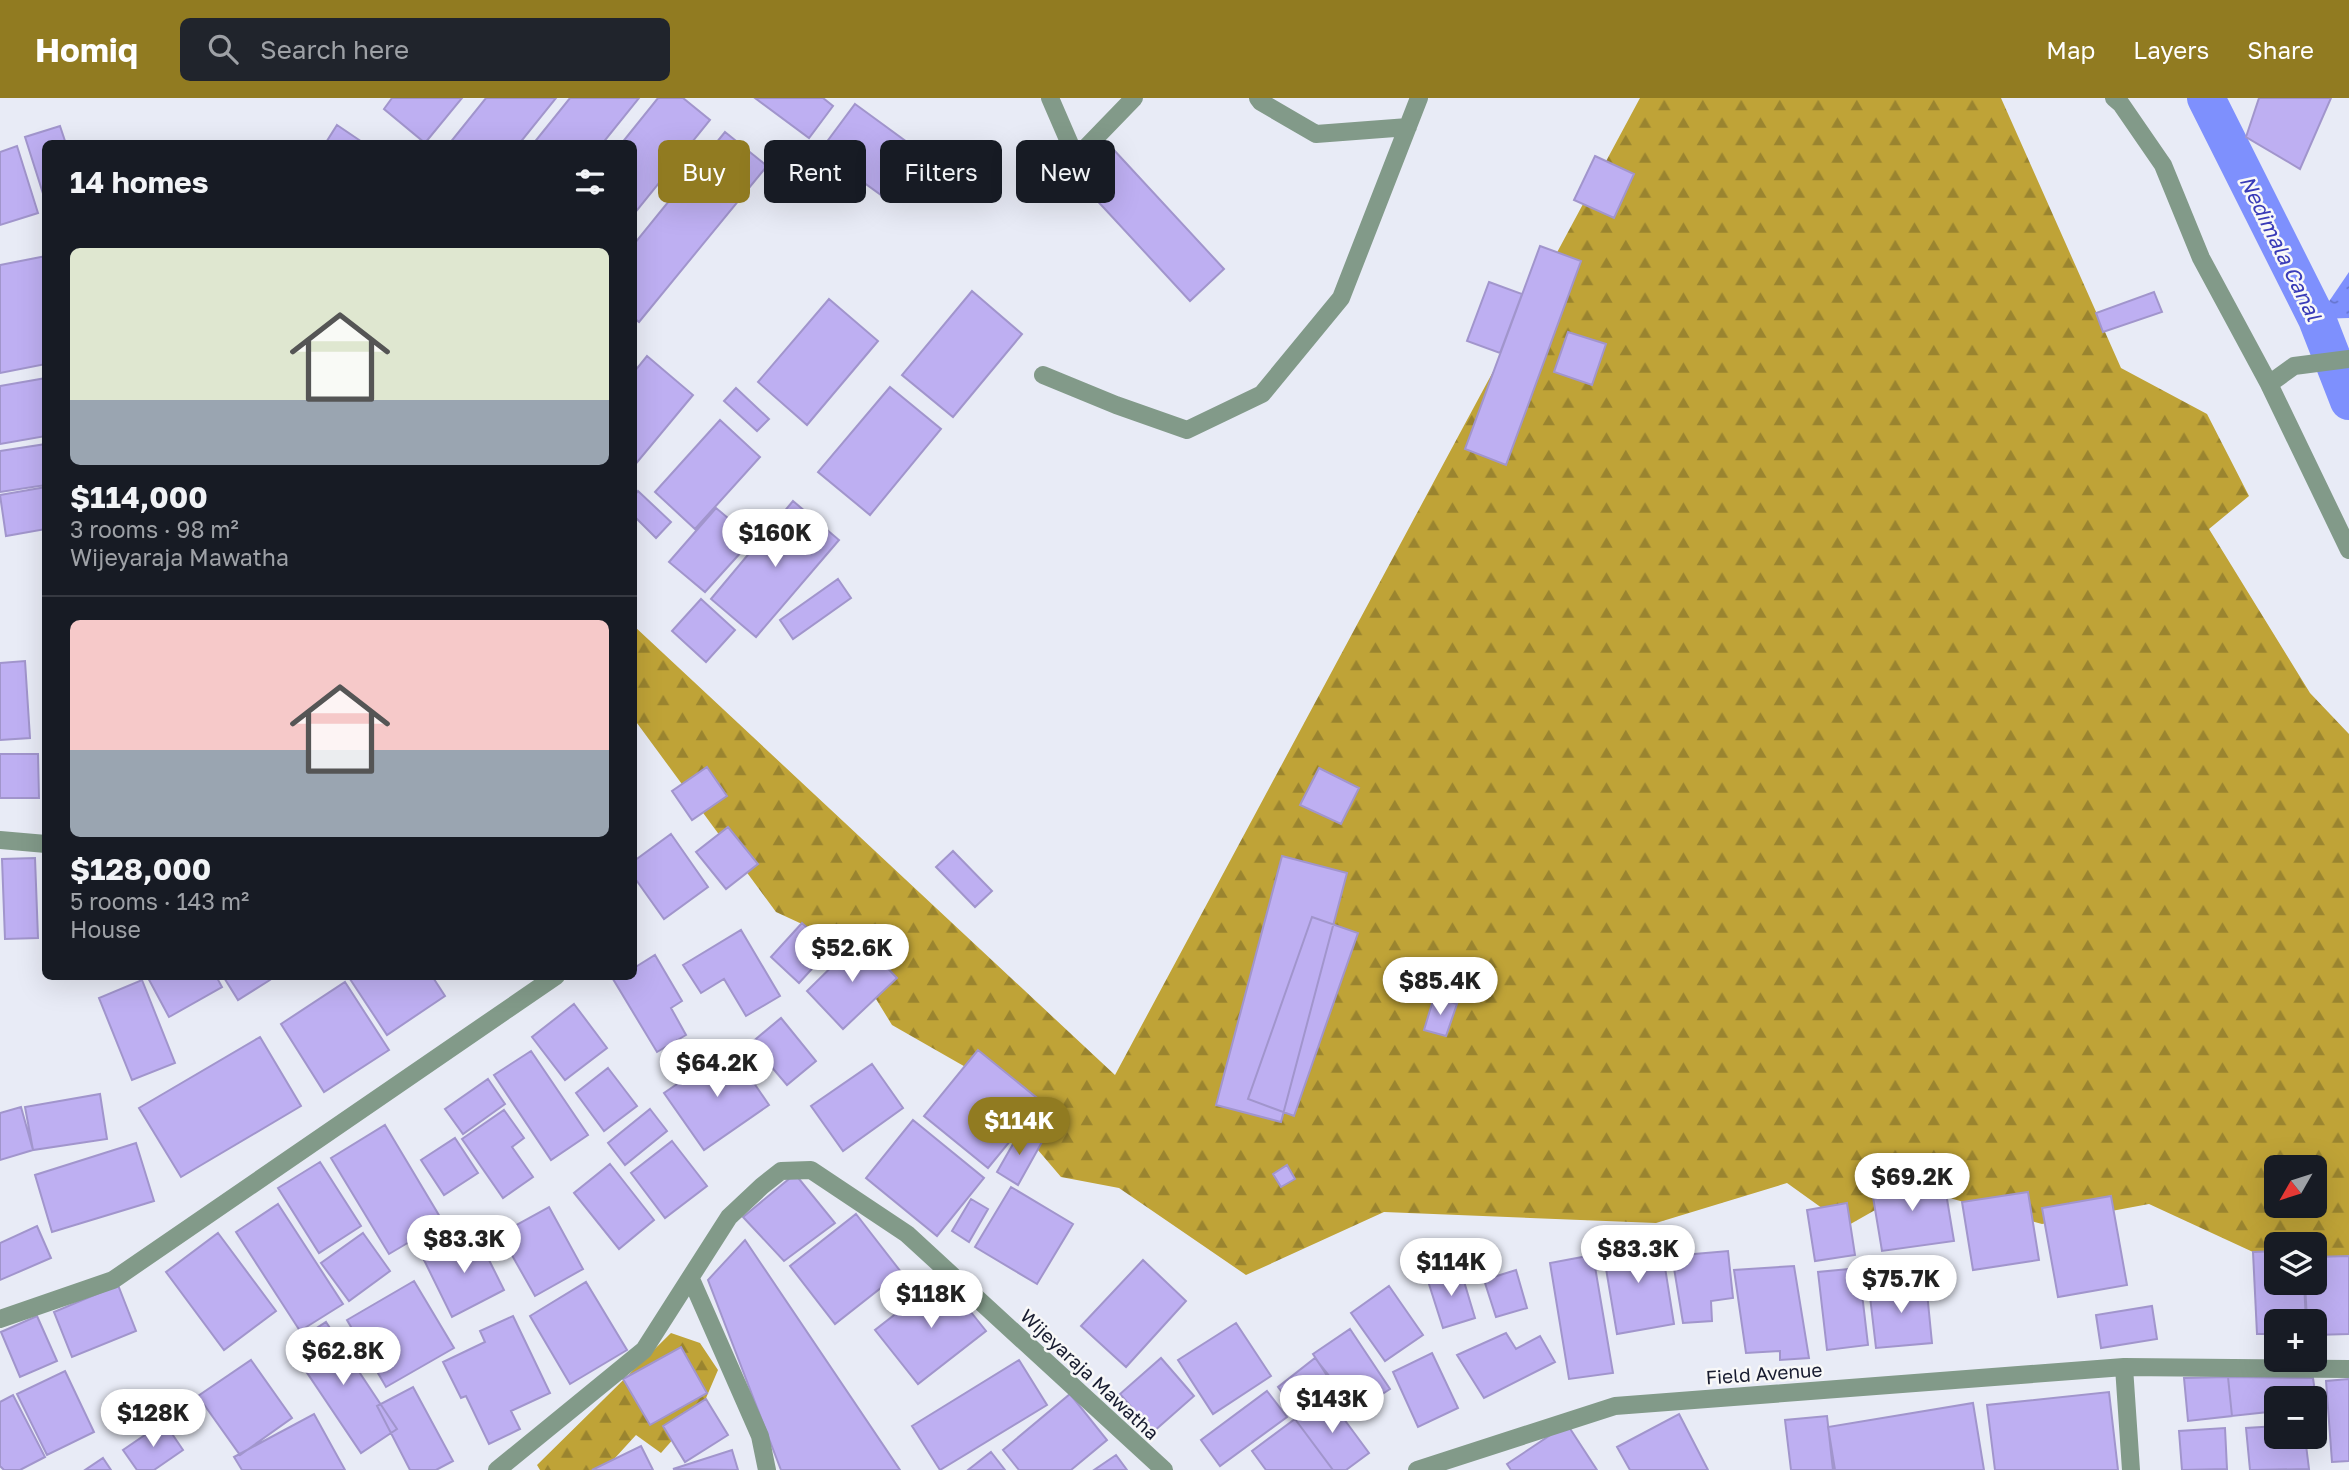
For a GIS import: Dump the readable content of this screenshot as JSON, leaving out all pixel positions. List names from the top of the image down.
{
  "streets": {
    "street": ["Field Avenue", "Wijeyaraja Mawatha"]
  },
  "water": ["Nedimala Canal"],
  "north": "bottom left",
  "page": {
    "header": "Homiq",
    "search": "Search here",
    "nav": ["Map", "Layers", "Share"],
    "chip": [
      "Buy",
      "Rent",
      "Filters",
      "New"
    ],
    "heading": "14 homes",
    "list": [
      {
        "name": "$114,000",
        "note": "3 rooms · 98 m² · Wijeyaraja Mawatha"
      },
      {
        "name": "$128,000",
        "note": "5 rooms · 143 m² · House"
      }
    ],
    "price": [
      "$160K",
      "$52.6K",
      "$85.4K",
      "$64.2K",
      "$114K",
      "$69.2K",
      "$83.3K",
      "$83.3K",
      "$114K",
      "$75.7K",
      "$118K",
      "$62.8K",
      "$143K",
      "$128K"
    ],
    "map_buttons": ["+", "−"]
  }
}
